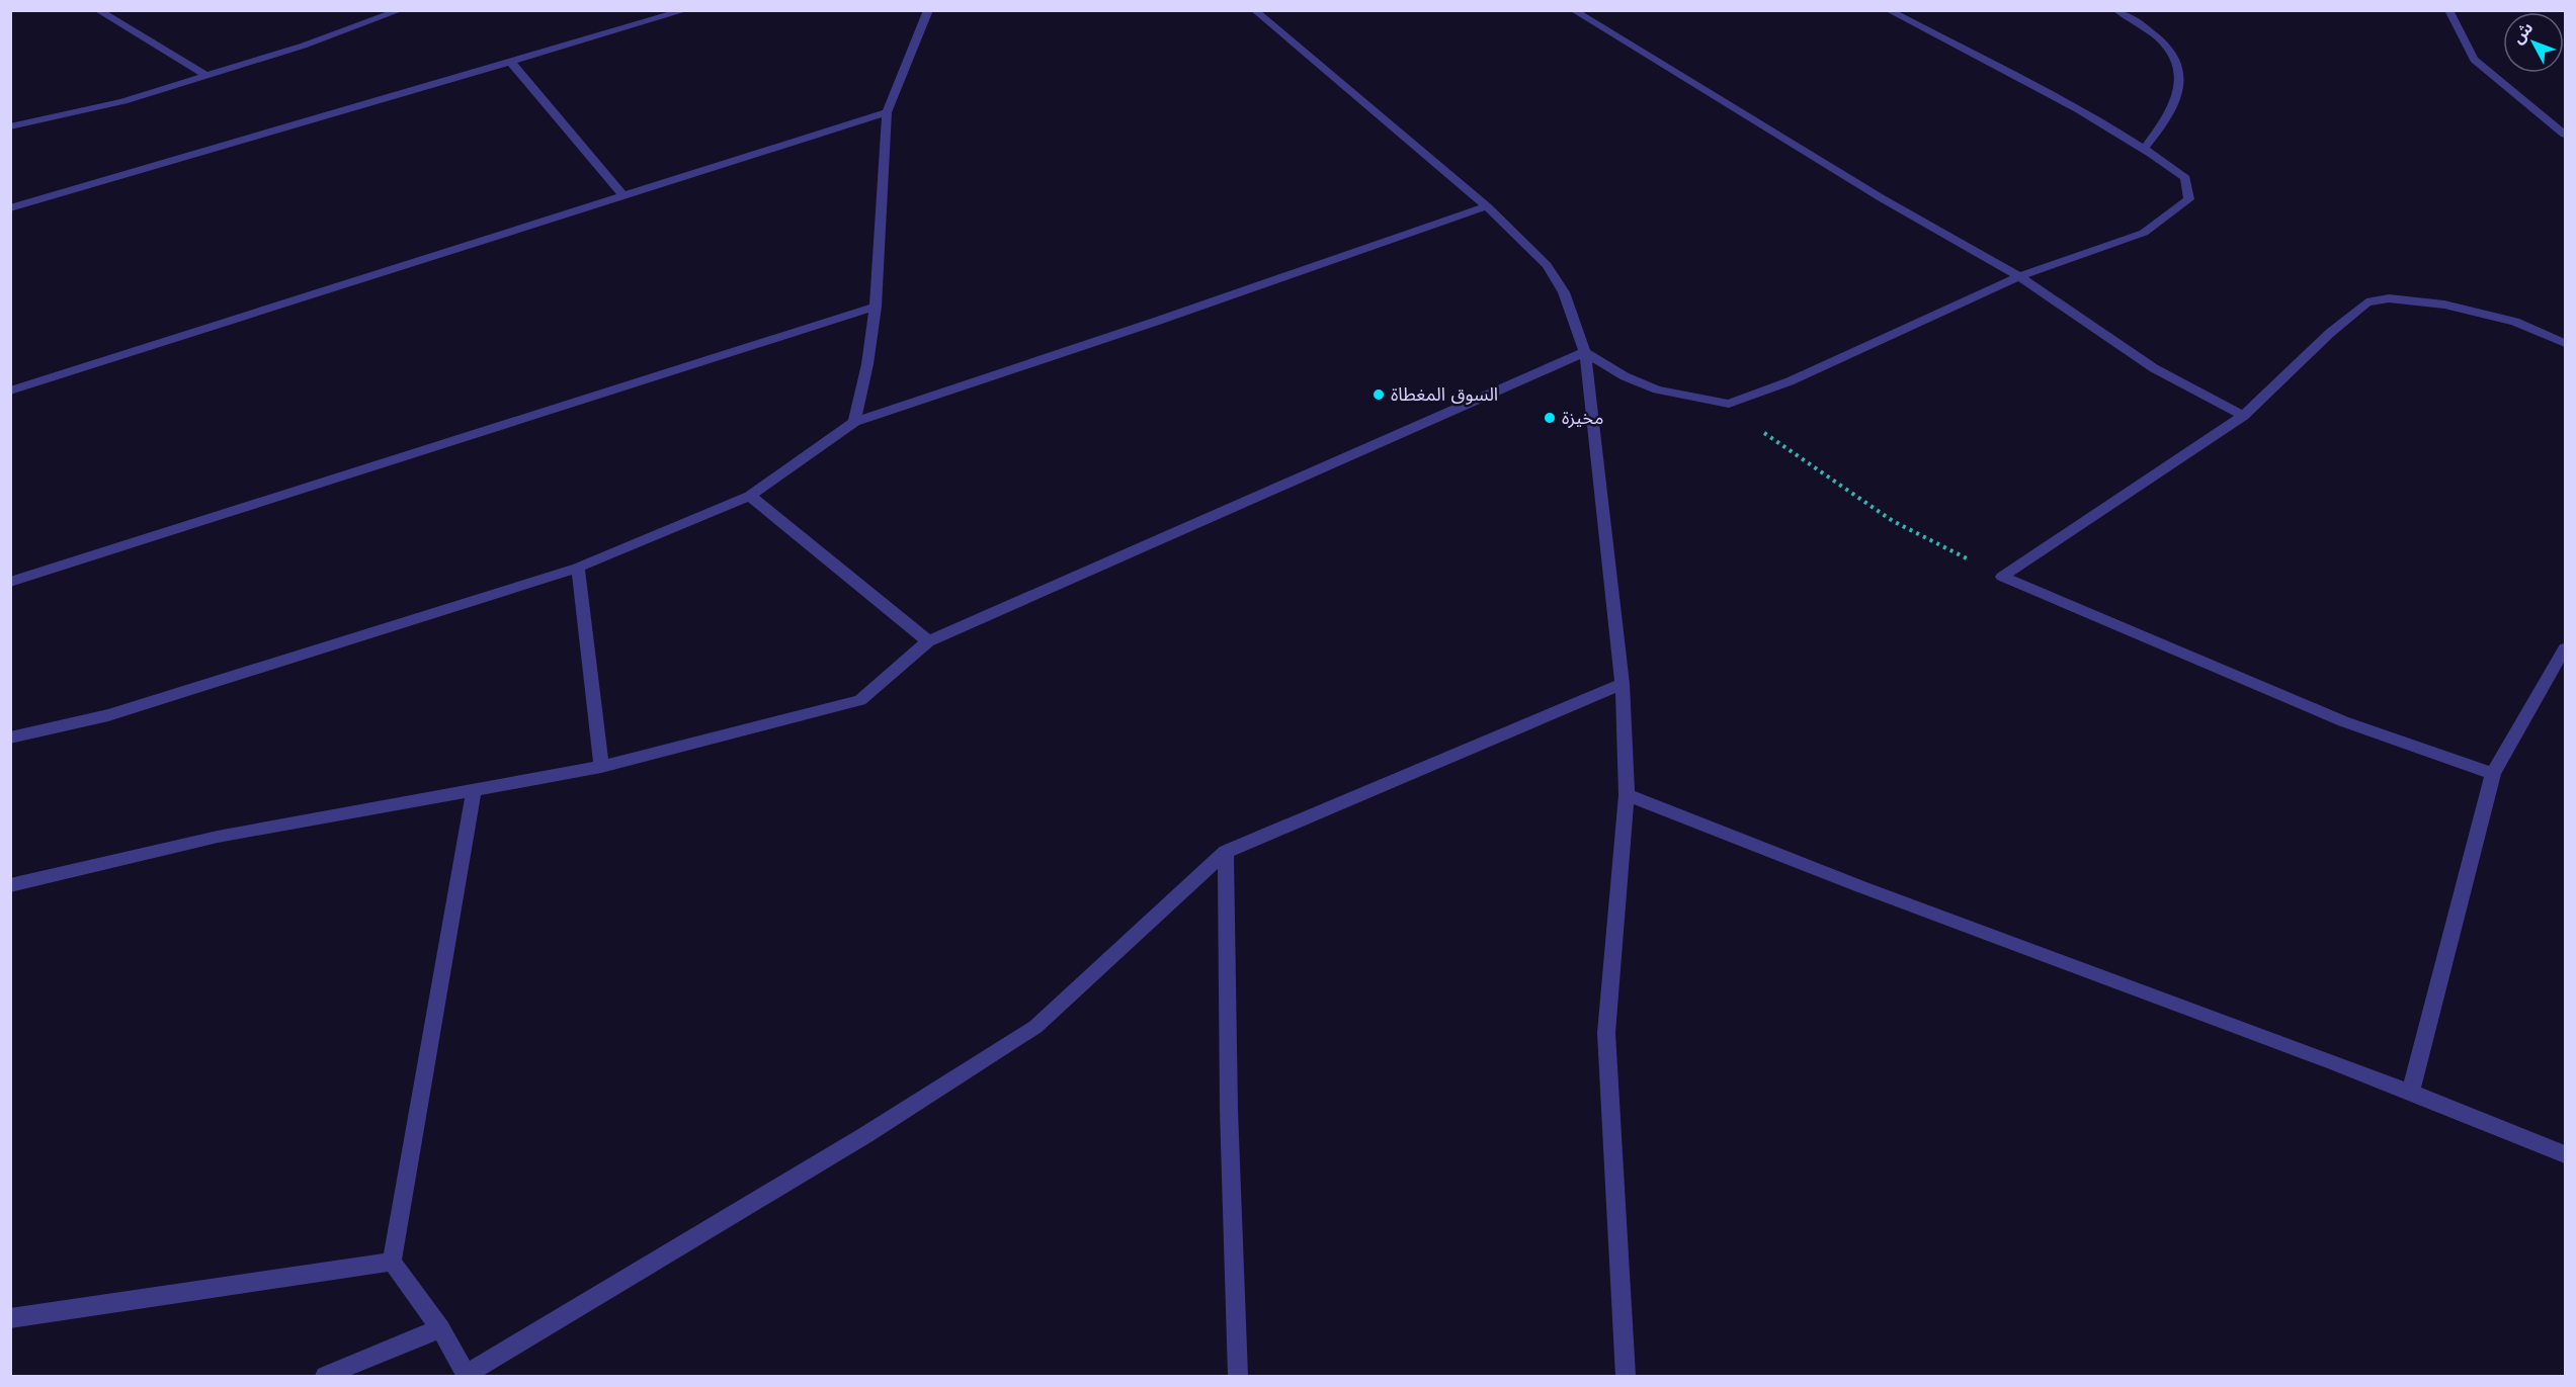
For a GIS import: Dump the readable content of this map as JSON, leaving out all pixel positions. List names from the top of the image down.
{
  "places": ["السوق المغطاة", "مخيزة"],
  "north": "top left"
}
